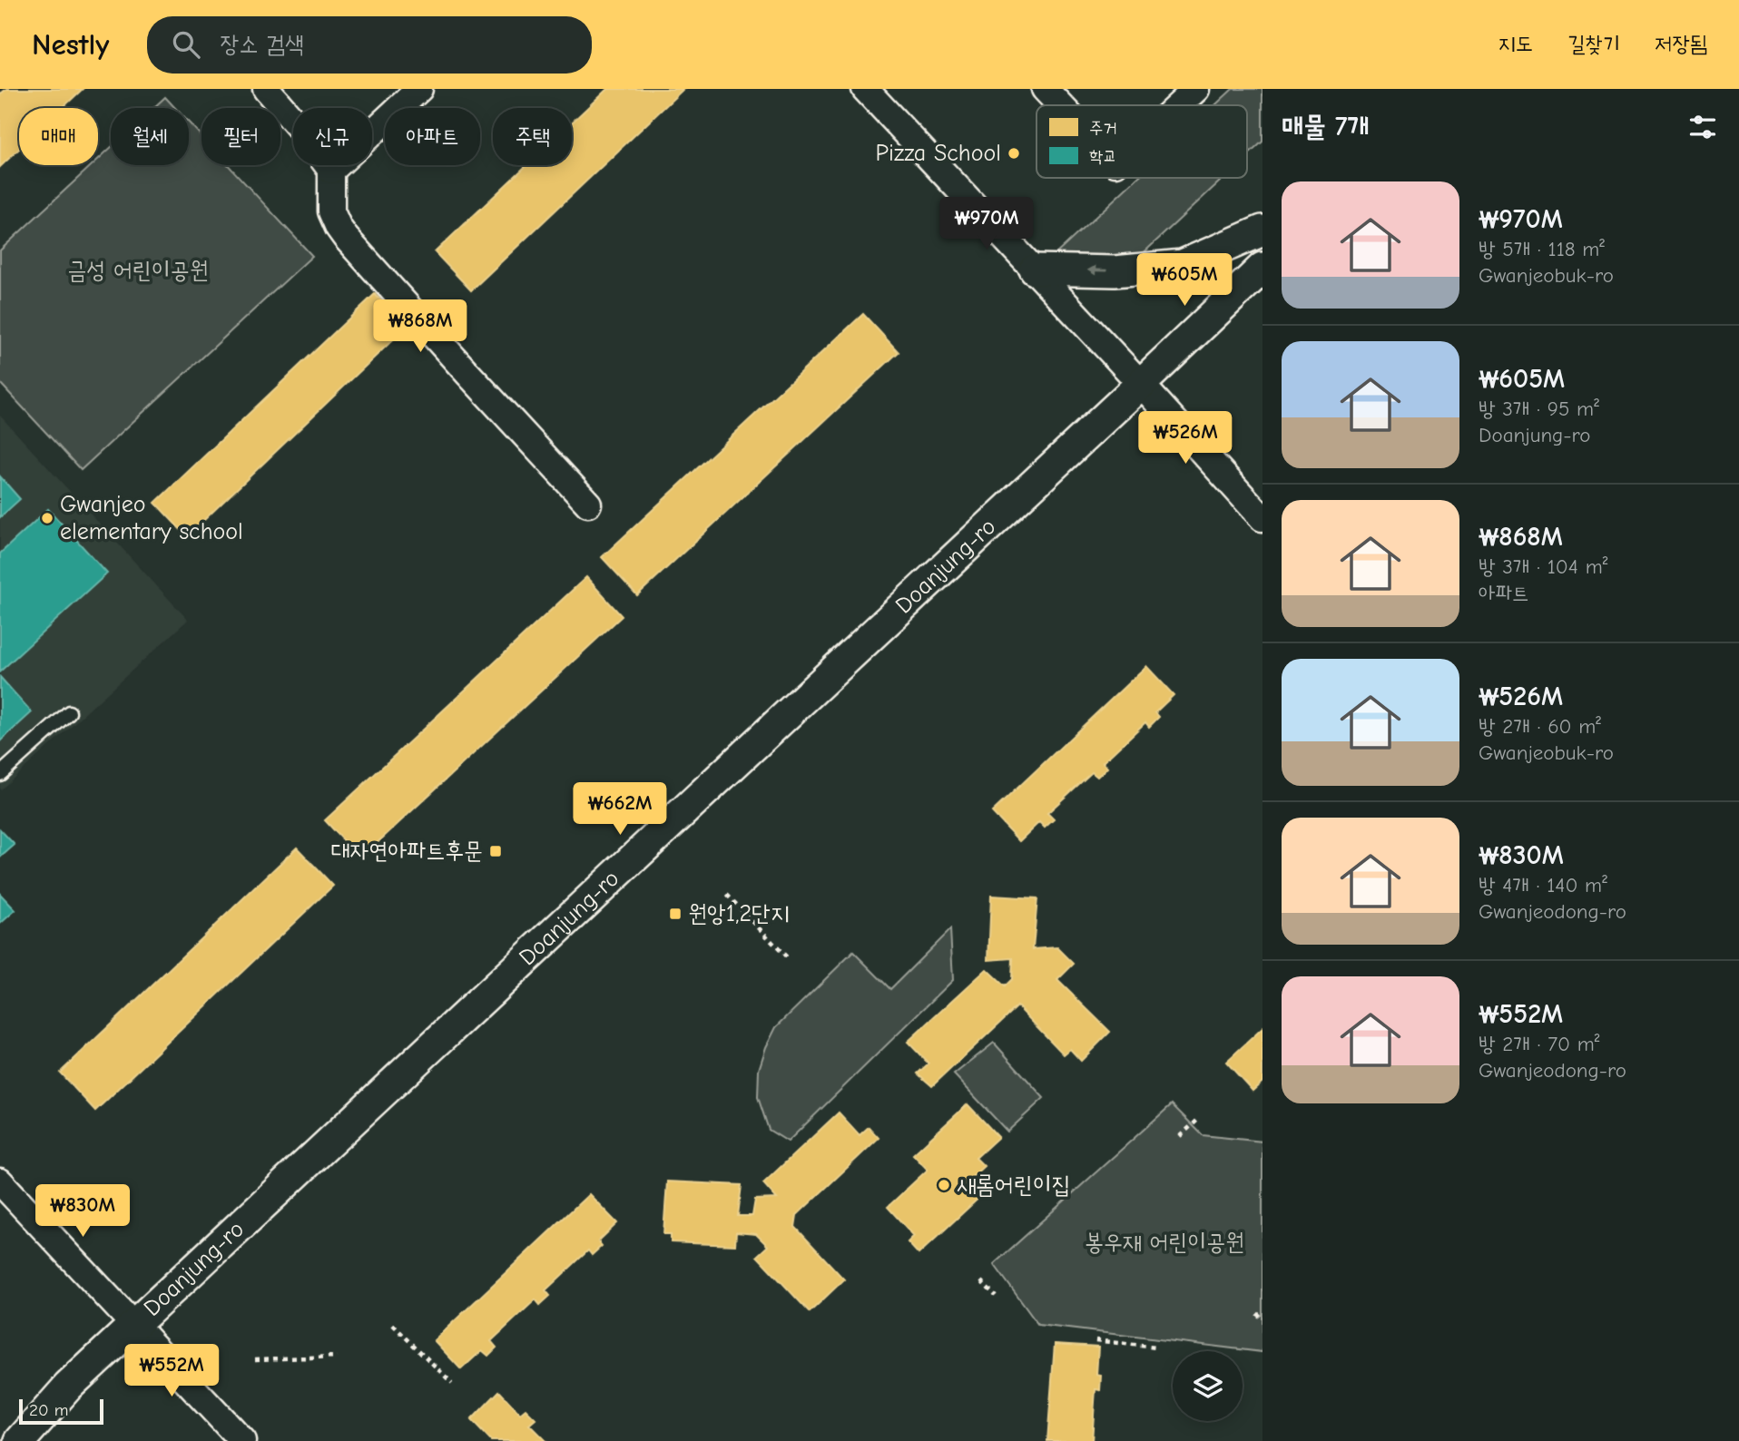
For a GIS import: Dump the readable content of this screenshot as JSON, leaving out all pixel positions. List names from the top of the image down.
{
  "streets": {
    "street": ["Doanjung-ro"]
  },
  "parks": ["금성 어린이공원", "봉우재 어린이공원"],
  "places": {
    "other": ["Pizza School", "Gwanjeo elementary school", "새롬어린이집"],
    "transit": ["대자연아파트후문", "원앙1,2단지"]
  },
  "legend": ["주거", "학교"],
  "scale_bar": "20 m",
  "page": {
    "header": "Nestly",
    "search": "장소 검색",
    "nav": ["지도", "길찾기", "저장됨"],
    "heading": "매물 7개",
    "chip": [
      "매매",
      "월세",
      "필터",
      "신규",
      "아파트",
      "주택"
    ],
    "list": [
      {
        "name": "₩970M",
        "note": "방 5개 · 118 m² · Gwanjeobuk-ro"
      },
      {
        "name": "₩605M",
        "note": "방 3개 · 95 m² · Doanjung-ro"
      },
      {
        "name": "₩868M",
        "note": "방 3개 · 104 m² · 아파트"
      },
      {
        "name": "₩526M",
        "note": "방 2개 · 60 m² · Gwanjeobuk-ro"
      },
      {
        "name": "₩830M",
        "note": "방 4개 · 140 m² · Gwanjeodong-ro"
      },
      {
        "name": "₩552M",
        "note": "방 2개 · 70 m² · Gwanjeodong-ro"
      }
    ],
    "price": [
      "₩970M",
      "₩605M",
      "₩868M",
      "₩526M",
      "₩662M",
      "₩830M",
      "₩552M"
    ],
    "scale": "20 m"
  }
}
